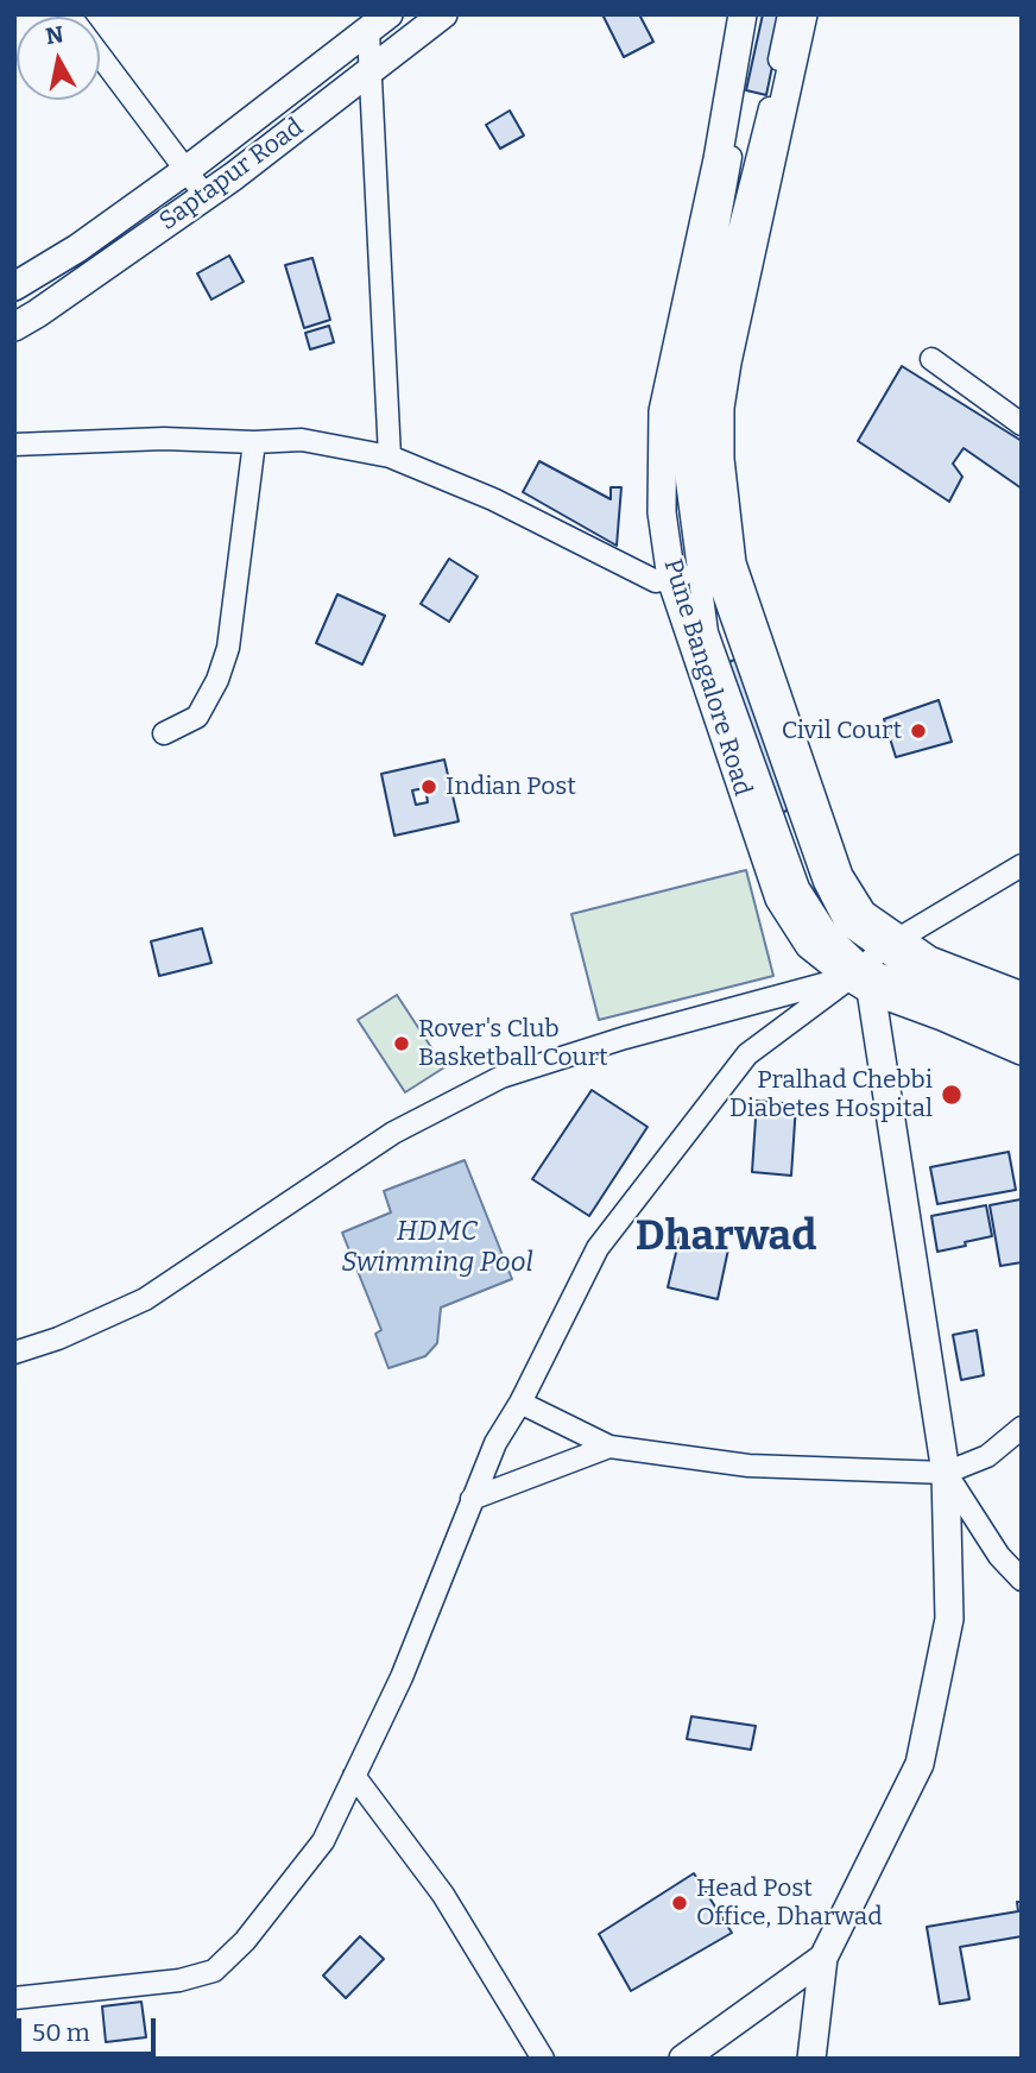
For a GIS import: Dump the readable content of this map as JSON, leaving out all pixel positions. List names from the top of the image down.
{
  "streets": {
    "main road": ["Saptapur Road", "Pune Bangalore Road"]
  },
  "districts": ["Dharwad"],
  "water": ["HDMC Swimming Pool"],
  "places": [
    "Civil Court",
    "Indian Post",
    "Rover's Club Basketball Court",
    "Pralhad Chebbi Diabetes Hospital",
    "Head Post Office, Dharwad"
  ],
  "scale_bar": "50 m",
  "north": "top"
}
